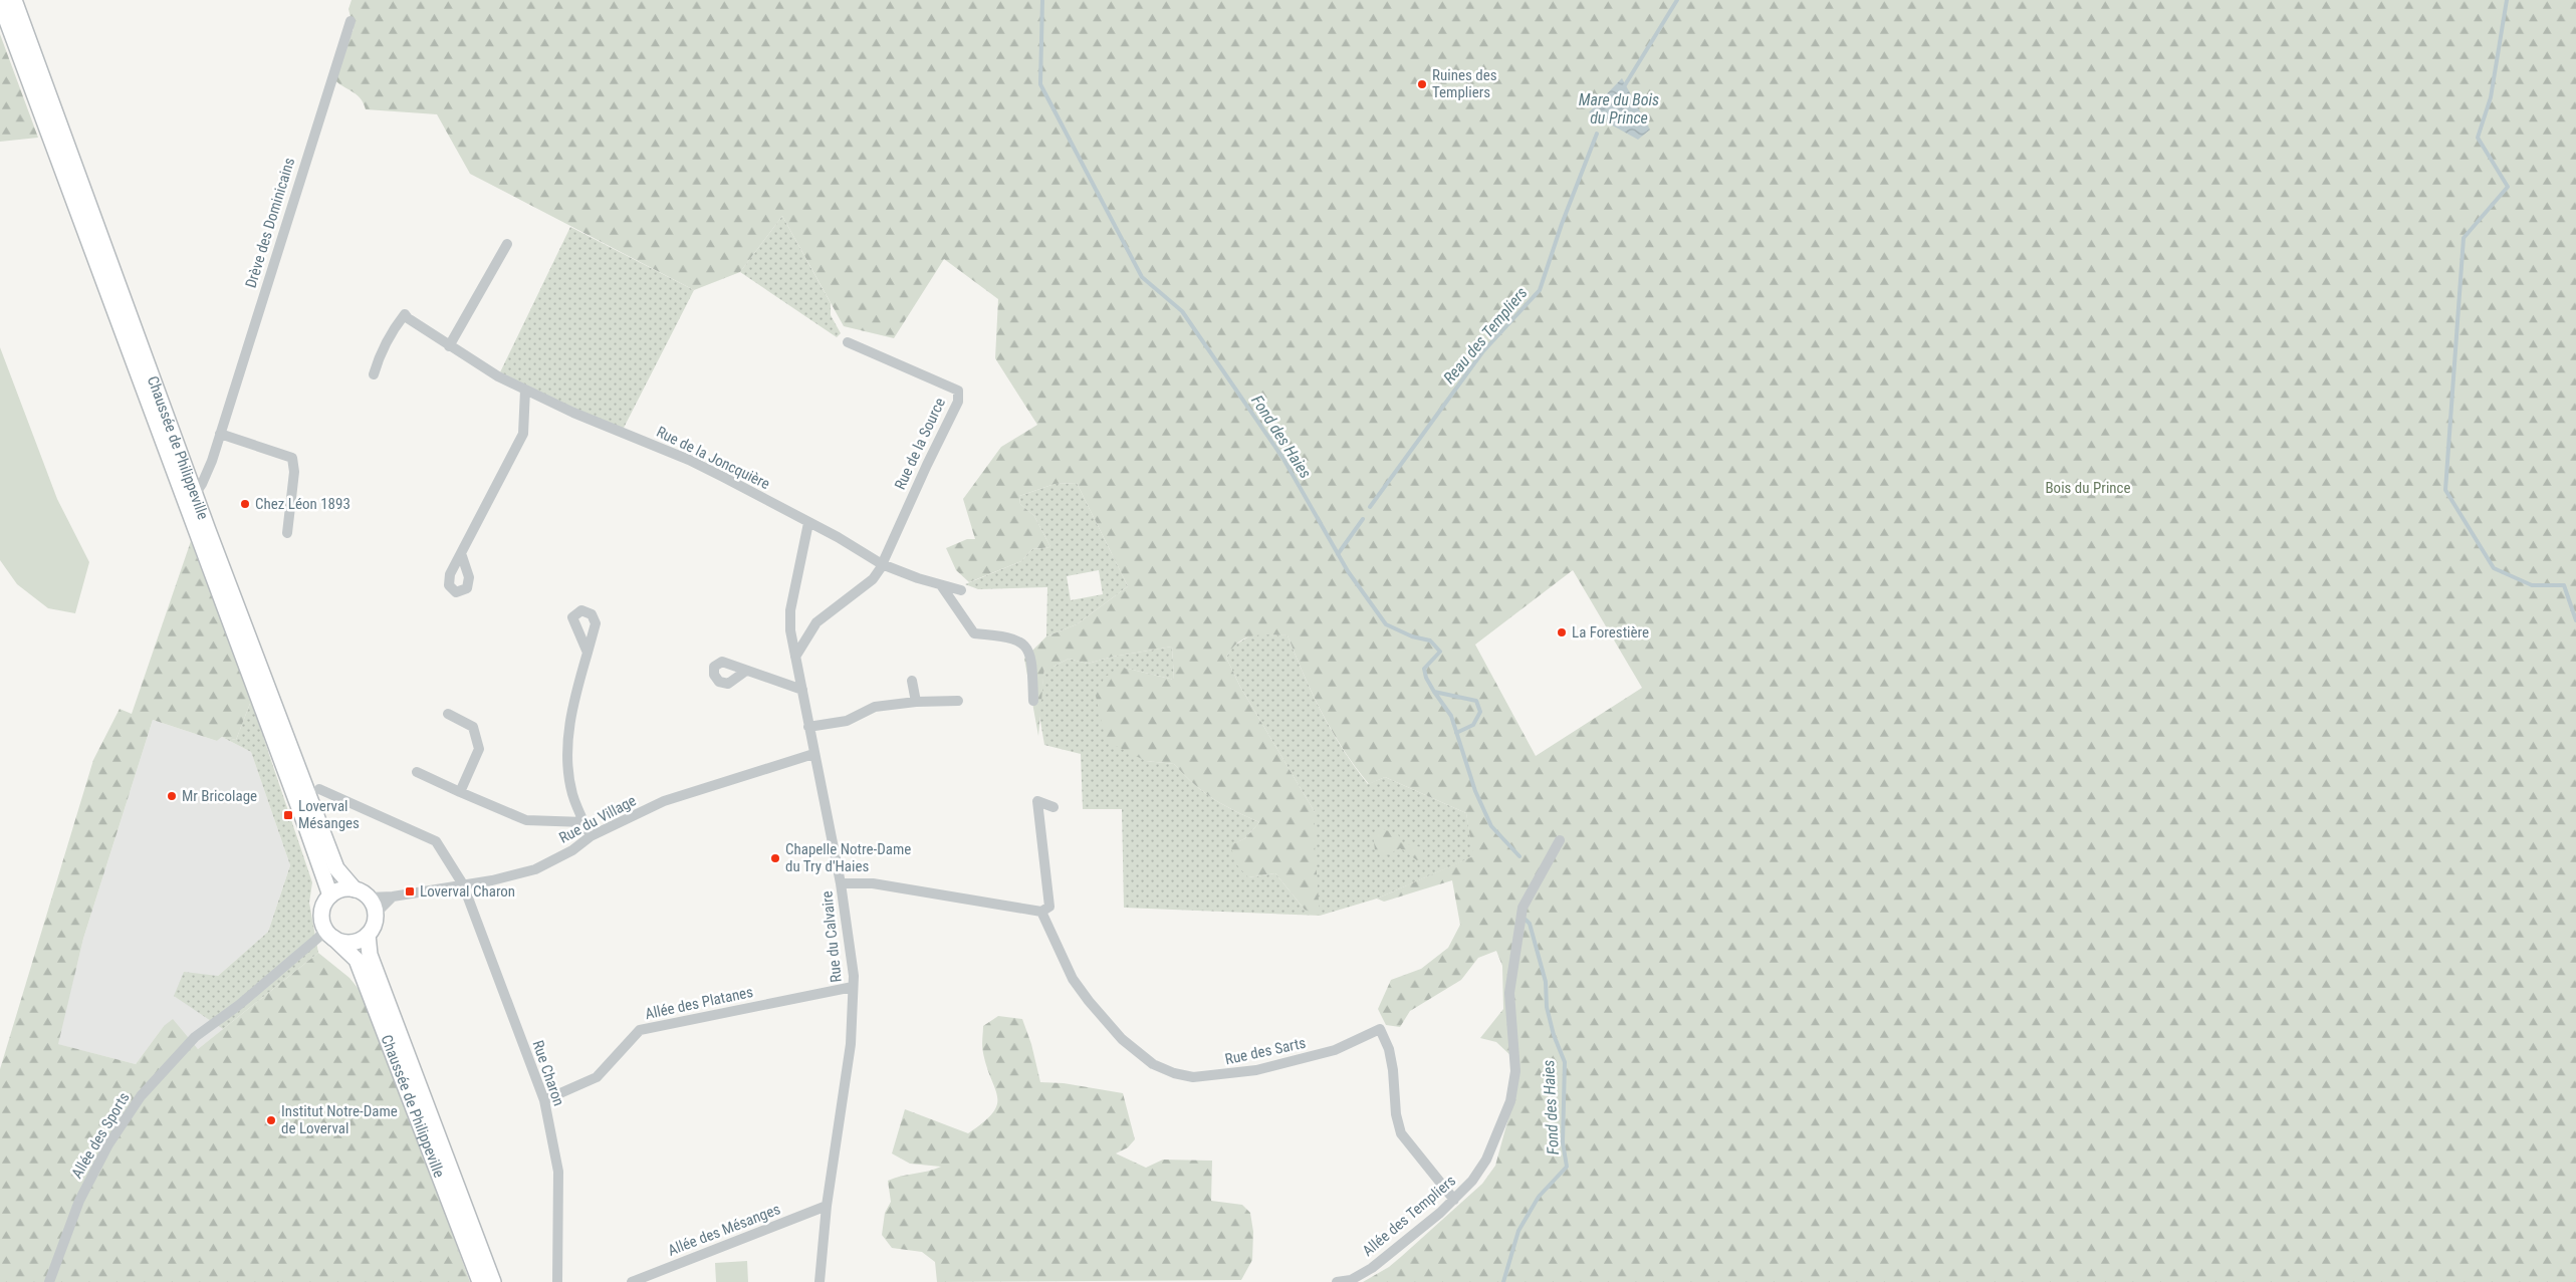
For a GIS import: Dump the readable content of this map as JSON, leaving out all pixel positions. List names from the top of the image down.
{
  "streets": {
    "main road": ["Chaussée de Philippeville"],
    "street": [
      "Drève des Dominicains",
      "Rue de la Source",
      "Rue de la Joncquière",
      "Rue du Village",
      "Rue du Calvaire",
      "Allée des Platanes",
      "Rue des Sarts",
      "Rue Charon",
      "Allée des Sports",
      "Allée des Templiers",
      "Allée des Mésanges"
    ]
  },
  "crossings": [
    ["Drève des Dominicains", "Chaussée de Philippeville"],
    ["Rue de la Source", "Rue de la Joncquière"],
    ["Chaussée de Philippeville", "Rue du Village"],
    ["Chaussée de Philippeville", "Allée des Sports"],
    ["Rue de la Joncquière", "Rue du Calvaire"],
    ["Rue du Village", "Rue du Calvaire"],
    ["Rue du Village", "Rue Charon"],
    ["Rue du Village", "Allée des Sports"],
    ["Rue du Calvaire", "Allée des Platanes"],
    ["Rue du Calvaire", "Allée des Mésanges"],
    ["Allée des Platanes", "Rue Charon"],
    ["Rue des Sarts", "Allée des Templiers"]
  ],
  "water": ["Mare du Bois du Prince", "Reau des Templiers", "Fond des Haies"],
  "parks": ["Bois du Prince"],
  "places": {
    "other": [
      "Ruines des Templiers",
      "Chez Léon 1893",
      "La Forestière",
      "Mr Bricolage",
      "Chapelle Notre-Dame du Try d'Haies",
      "Institut Notre-Dame de Loverval"
    ],
    "transit": ["Loverval Mésanges", "Loverval Charon"]
  }
}
